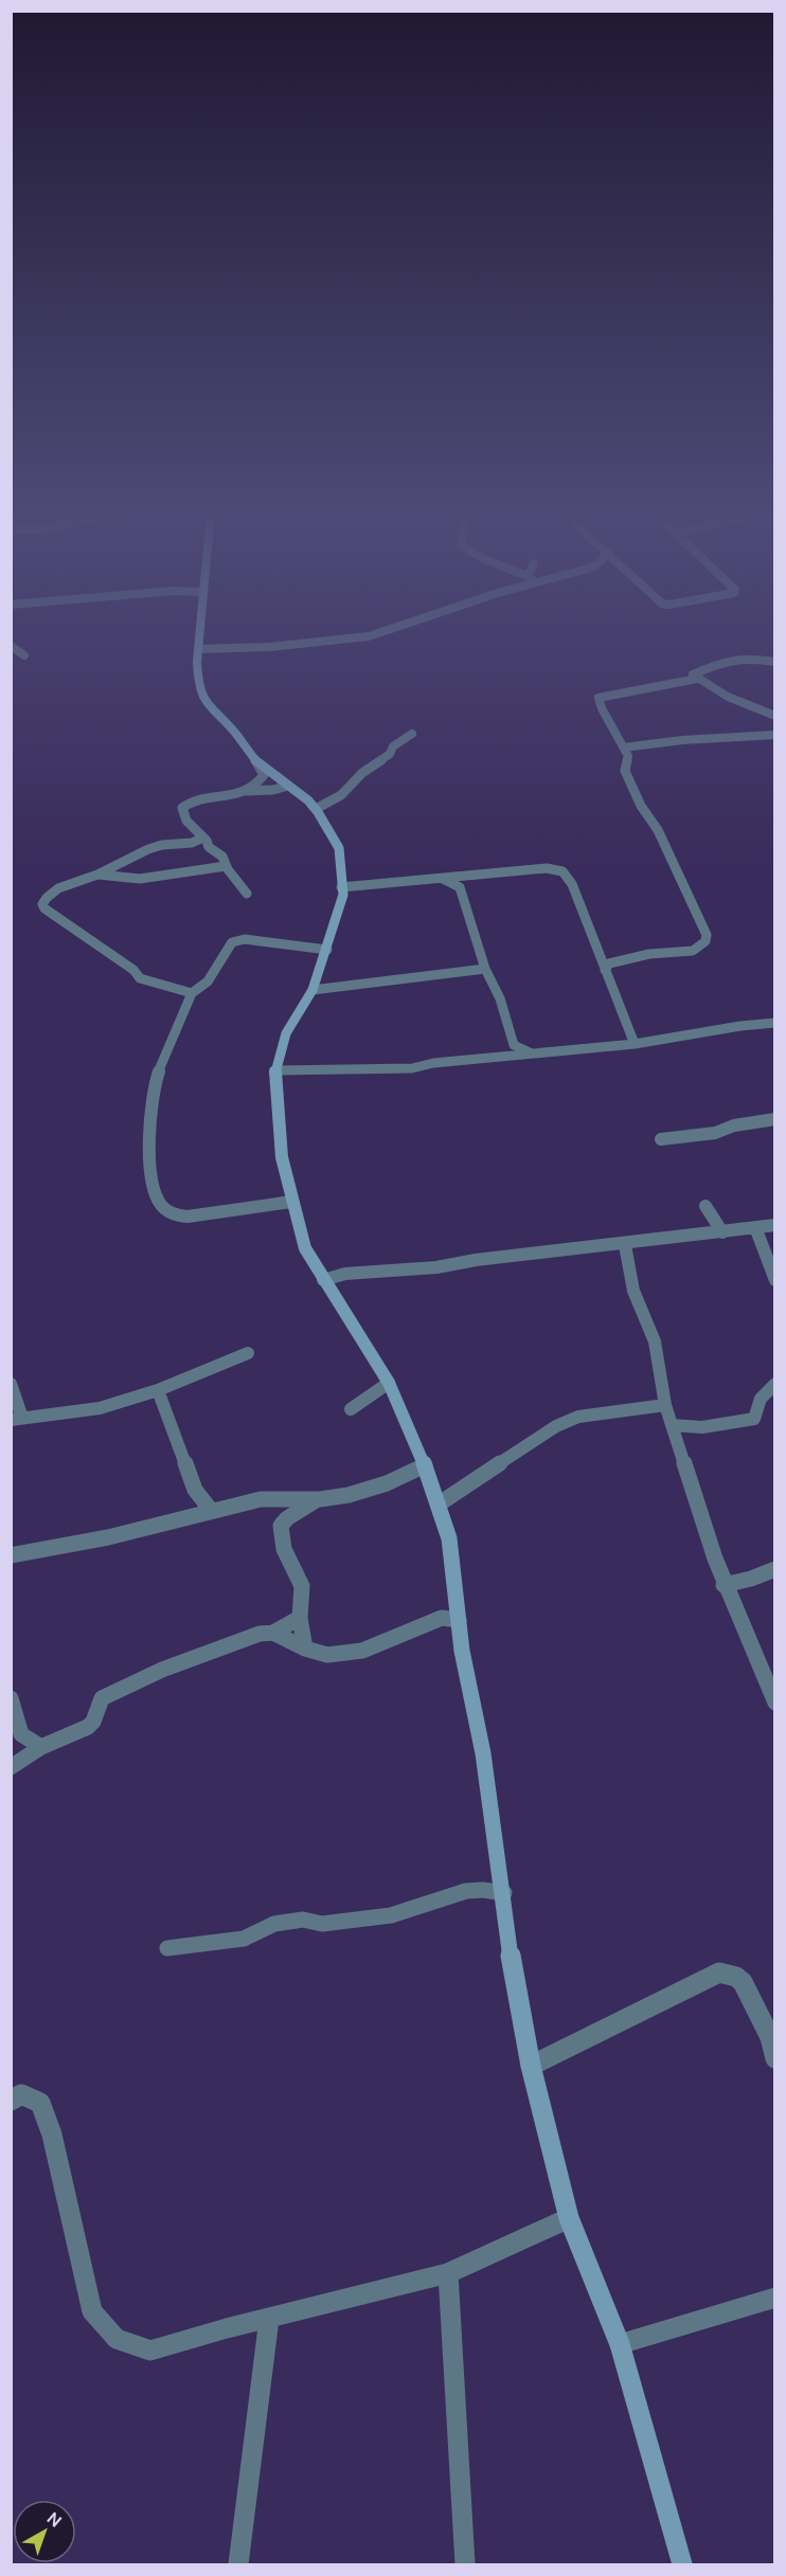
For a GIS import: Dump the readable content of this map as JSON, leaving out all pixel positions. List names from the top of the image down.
{
  "north": "top right"
}
